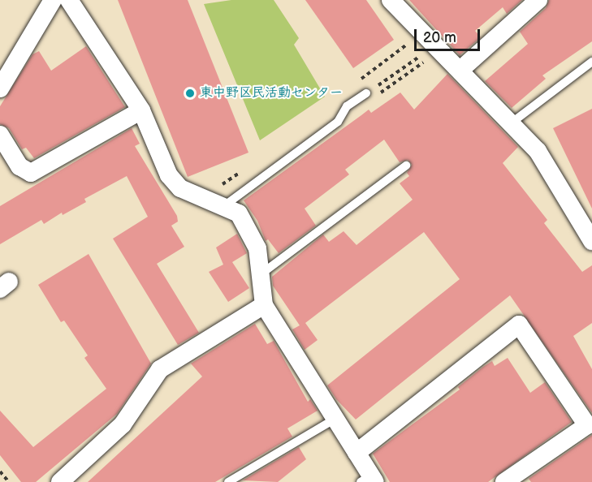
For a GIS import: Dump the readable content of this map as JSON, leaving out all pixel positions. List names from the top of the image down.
{
  "places": ["東中野区民活動センター"],
  "scale_bar": "20 m"
}
